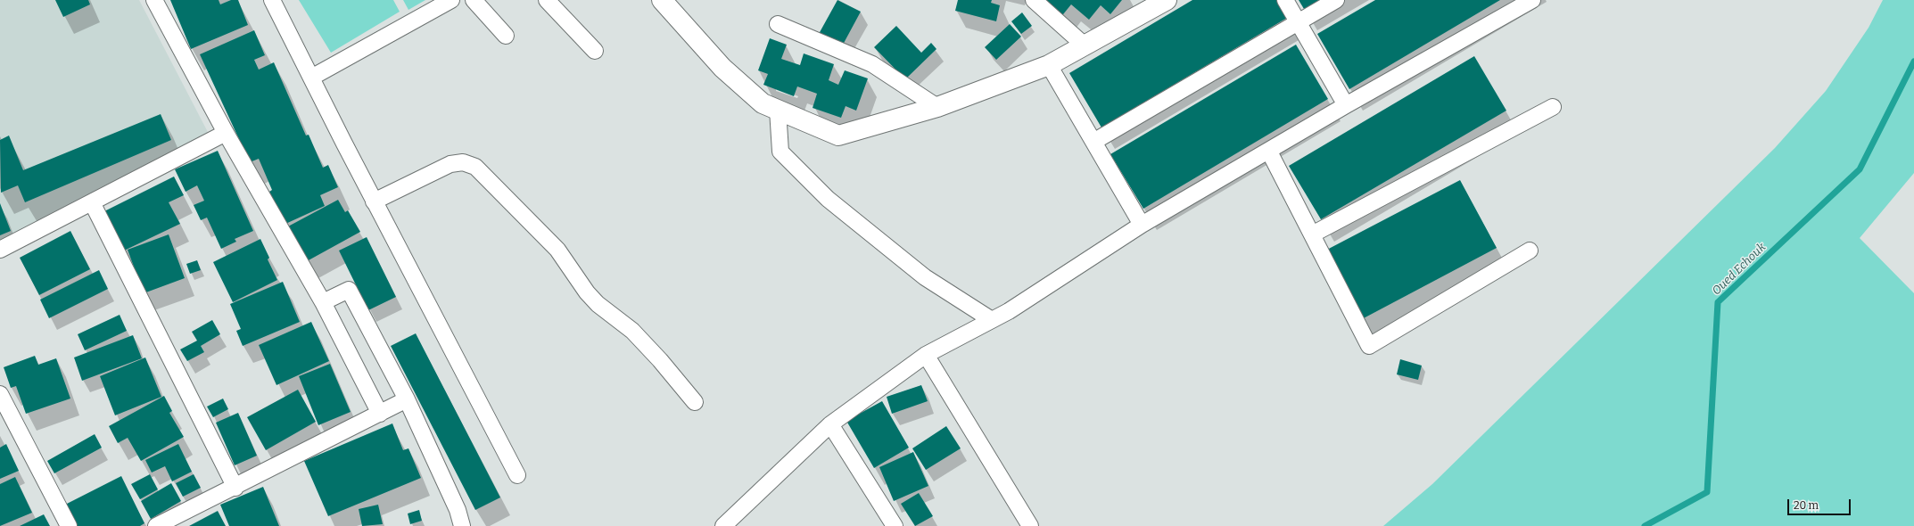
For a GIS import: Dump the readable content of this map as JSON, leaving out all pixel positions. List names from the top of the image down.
{
  "water": ["Oued Echouk"],
  "scale_bar": "20 m"
}
